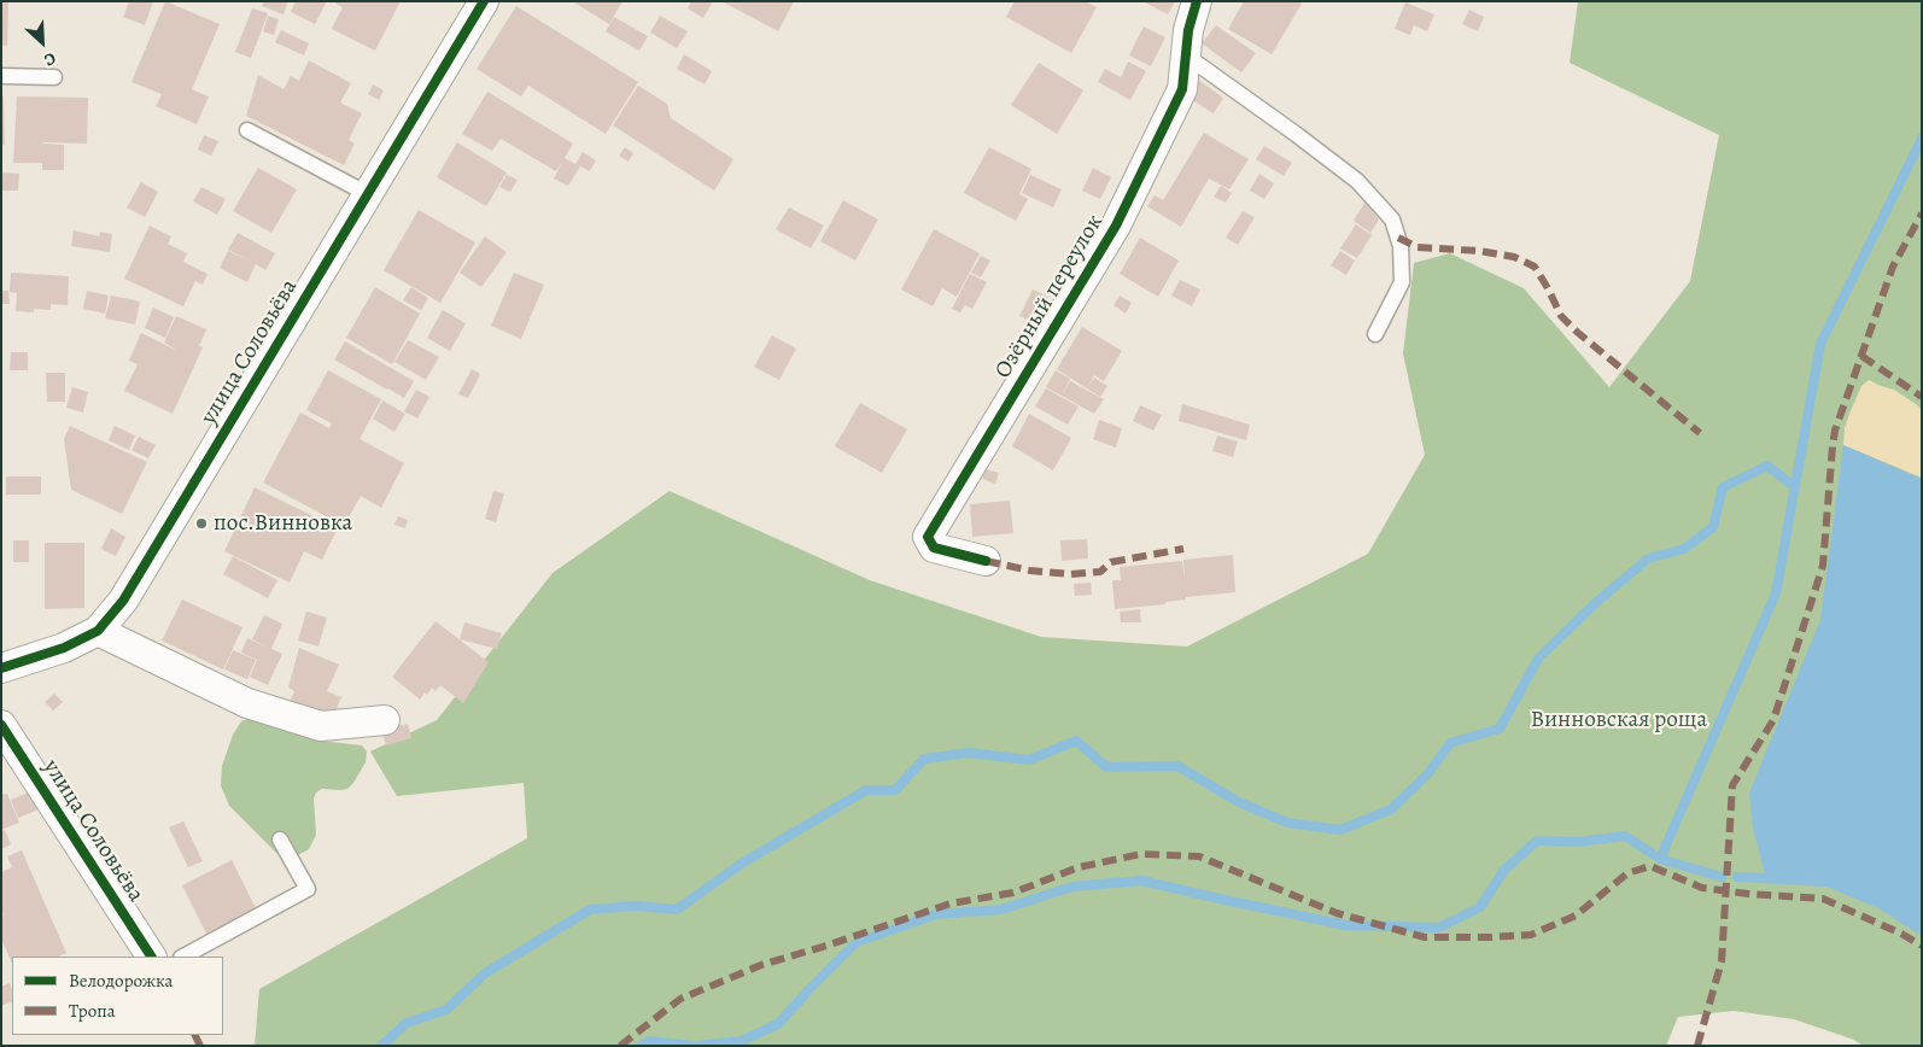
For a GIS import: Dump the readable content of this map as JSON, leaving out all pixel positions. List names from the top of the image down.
{
  "streets": {
    "street": ["Озёрный переулок", "улица Соловьёва"]
  },
  "parks": ["Винновская роща"],
  "places": ["пос.Винновка"],
  "legend": ["Велодорожка", "Тропа"],
  "north": "bottom right"
}
